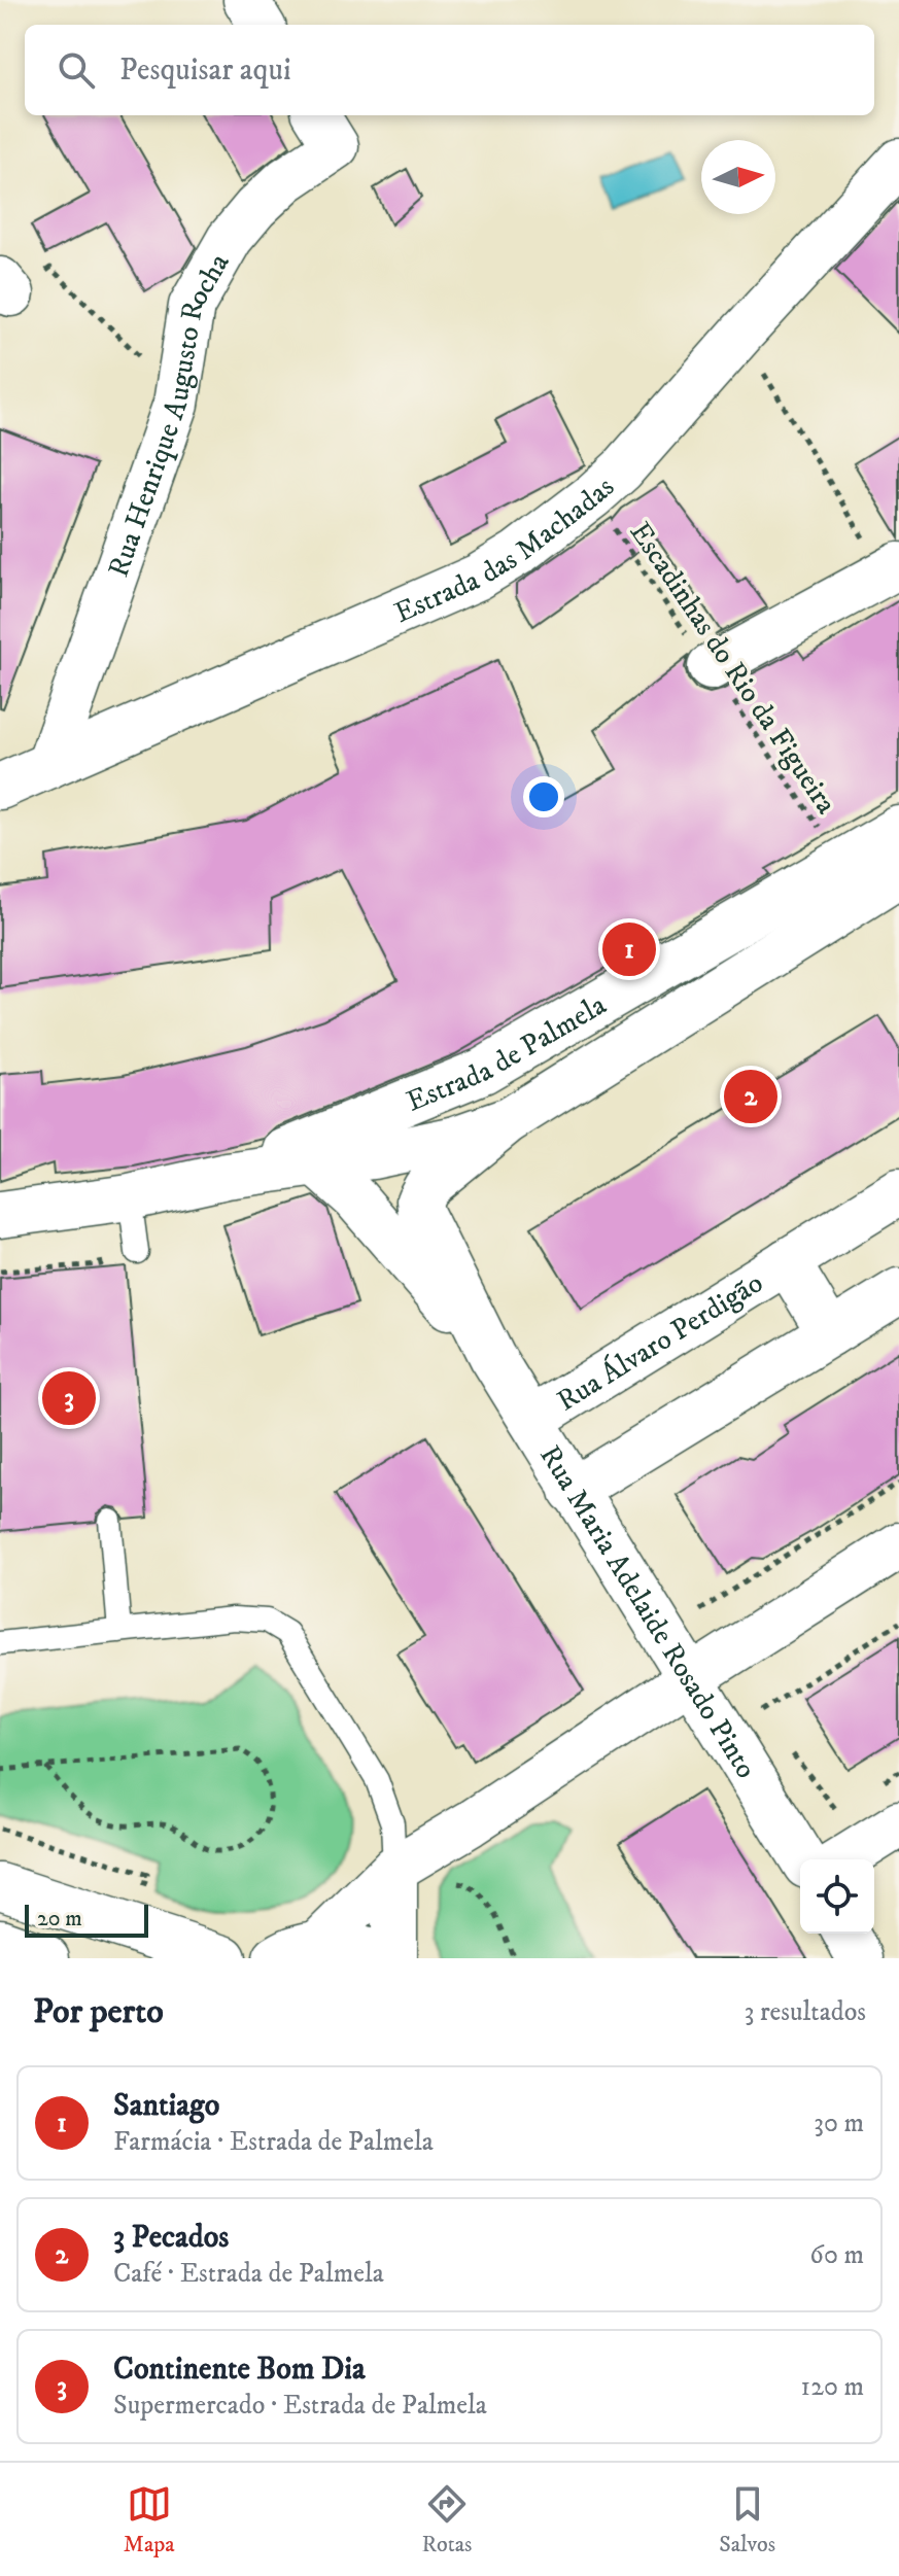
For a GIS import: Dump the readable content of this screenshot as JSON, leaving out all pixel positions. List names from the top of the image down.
{
  "streets": {
    "street": [
      "Rua Henrique Augusto Rocha",
      "Estrada das Machadas",
      "Estrada de Palmela",
      "Rua Álvaro Perdigão",
      "Rua Maria Adelaide Rosado Pinto"
    ],
    "path": ["Escadinhas do Rio da Figueira"]
  },
  "crossings": [
    ["Rua Henrique Augusto Rocha", "Estrada das Machadas"],
    ["Estrada das Machadas", "Escadinhas do Rio da Figueira"],
    ["Escadinhas do Rio da Figueira", "Estrada de Palmela"],
    ["Estrada de Palmela", "Rua Maria Adelaide Rosado Pinto"],
    ["Rua Álvaro Perdigão", "Rua Maria Adelaide Rosado Pinto"]
  ],
  "scale_bar": "20 m",
  "north": "right",
  "page": {
    "search": "Pesquisar aqui",
    "pins": ["1", "2", "3"],
    "scale": "20 m",
    "heading": ["Por perto", "3 resultados"],
    "list": [
      {
        "mark": "1",
        "name": "Santiago",
        "note": "Farmácia · Estrada de Palmela",
        "value": "30 m"
      },
      {
        "mark": "2",
        "name": "3 Pecados",
        "note": "Café · Estrada de Palmela",
        "value": "60 m"
      },
      {
        "mark": "3",
        "name": "Continente Bom Dia",
        "note": "Supermercado · Estrada de Palmela",
        "value": "120 m"
      }
    ],
    "nav": ["Mapa", "Rotas", "Salvos"]
  }
}
